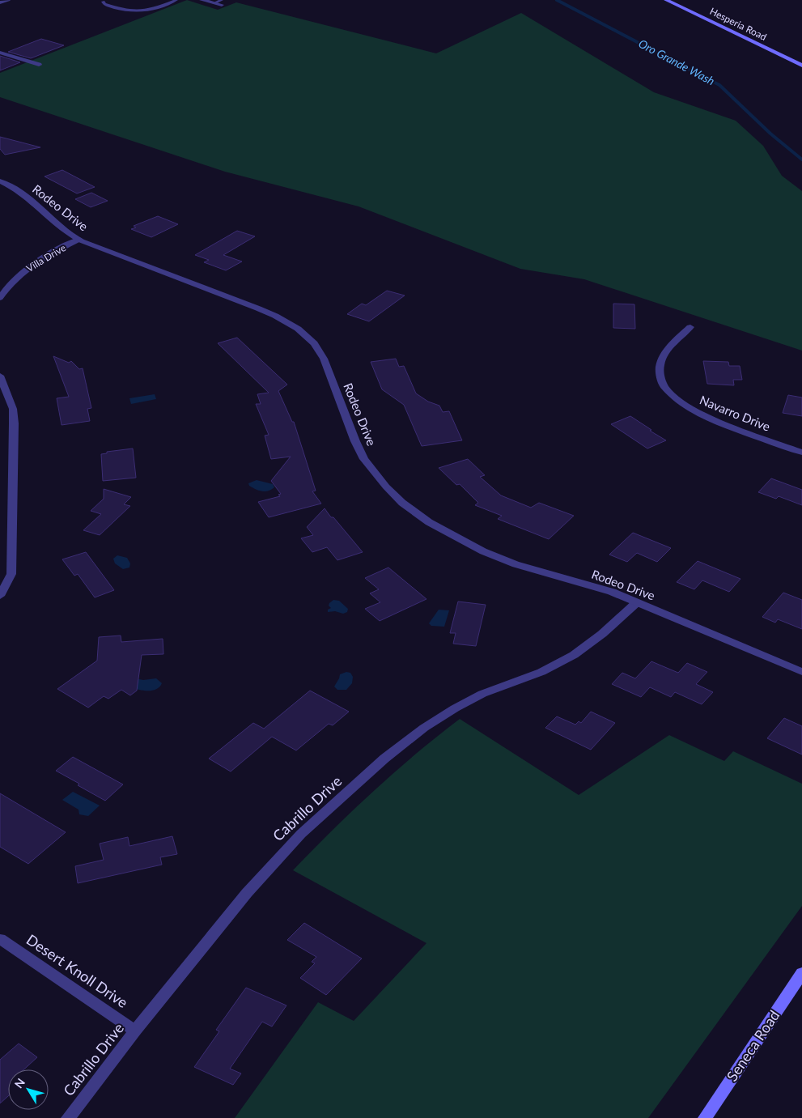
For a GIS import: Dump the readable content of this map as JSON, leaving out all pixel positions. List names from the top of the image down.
{
  "streets": {
    "main road": ["Hesperia Road", "Seneca Road"],
    "street": [
      "Rodeo Drive",
      "Villa Drive",
      "Navarro Drive",
      "Cabrillo Drive",
      "Desert Knoll Drive"
    ]
  },
  "crossings": [
    ["Rodeo Drive", "Villa Drive"],
    ["Rodeo Drive", "Cabrillo Drive"],
    ["Cabrillo Drive", "Desert Knoll Drive"]
  ],
  "water": ["Oro Grande Wash"],
  "north": "top left"
}
